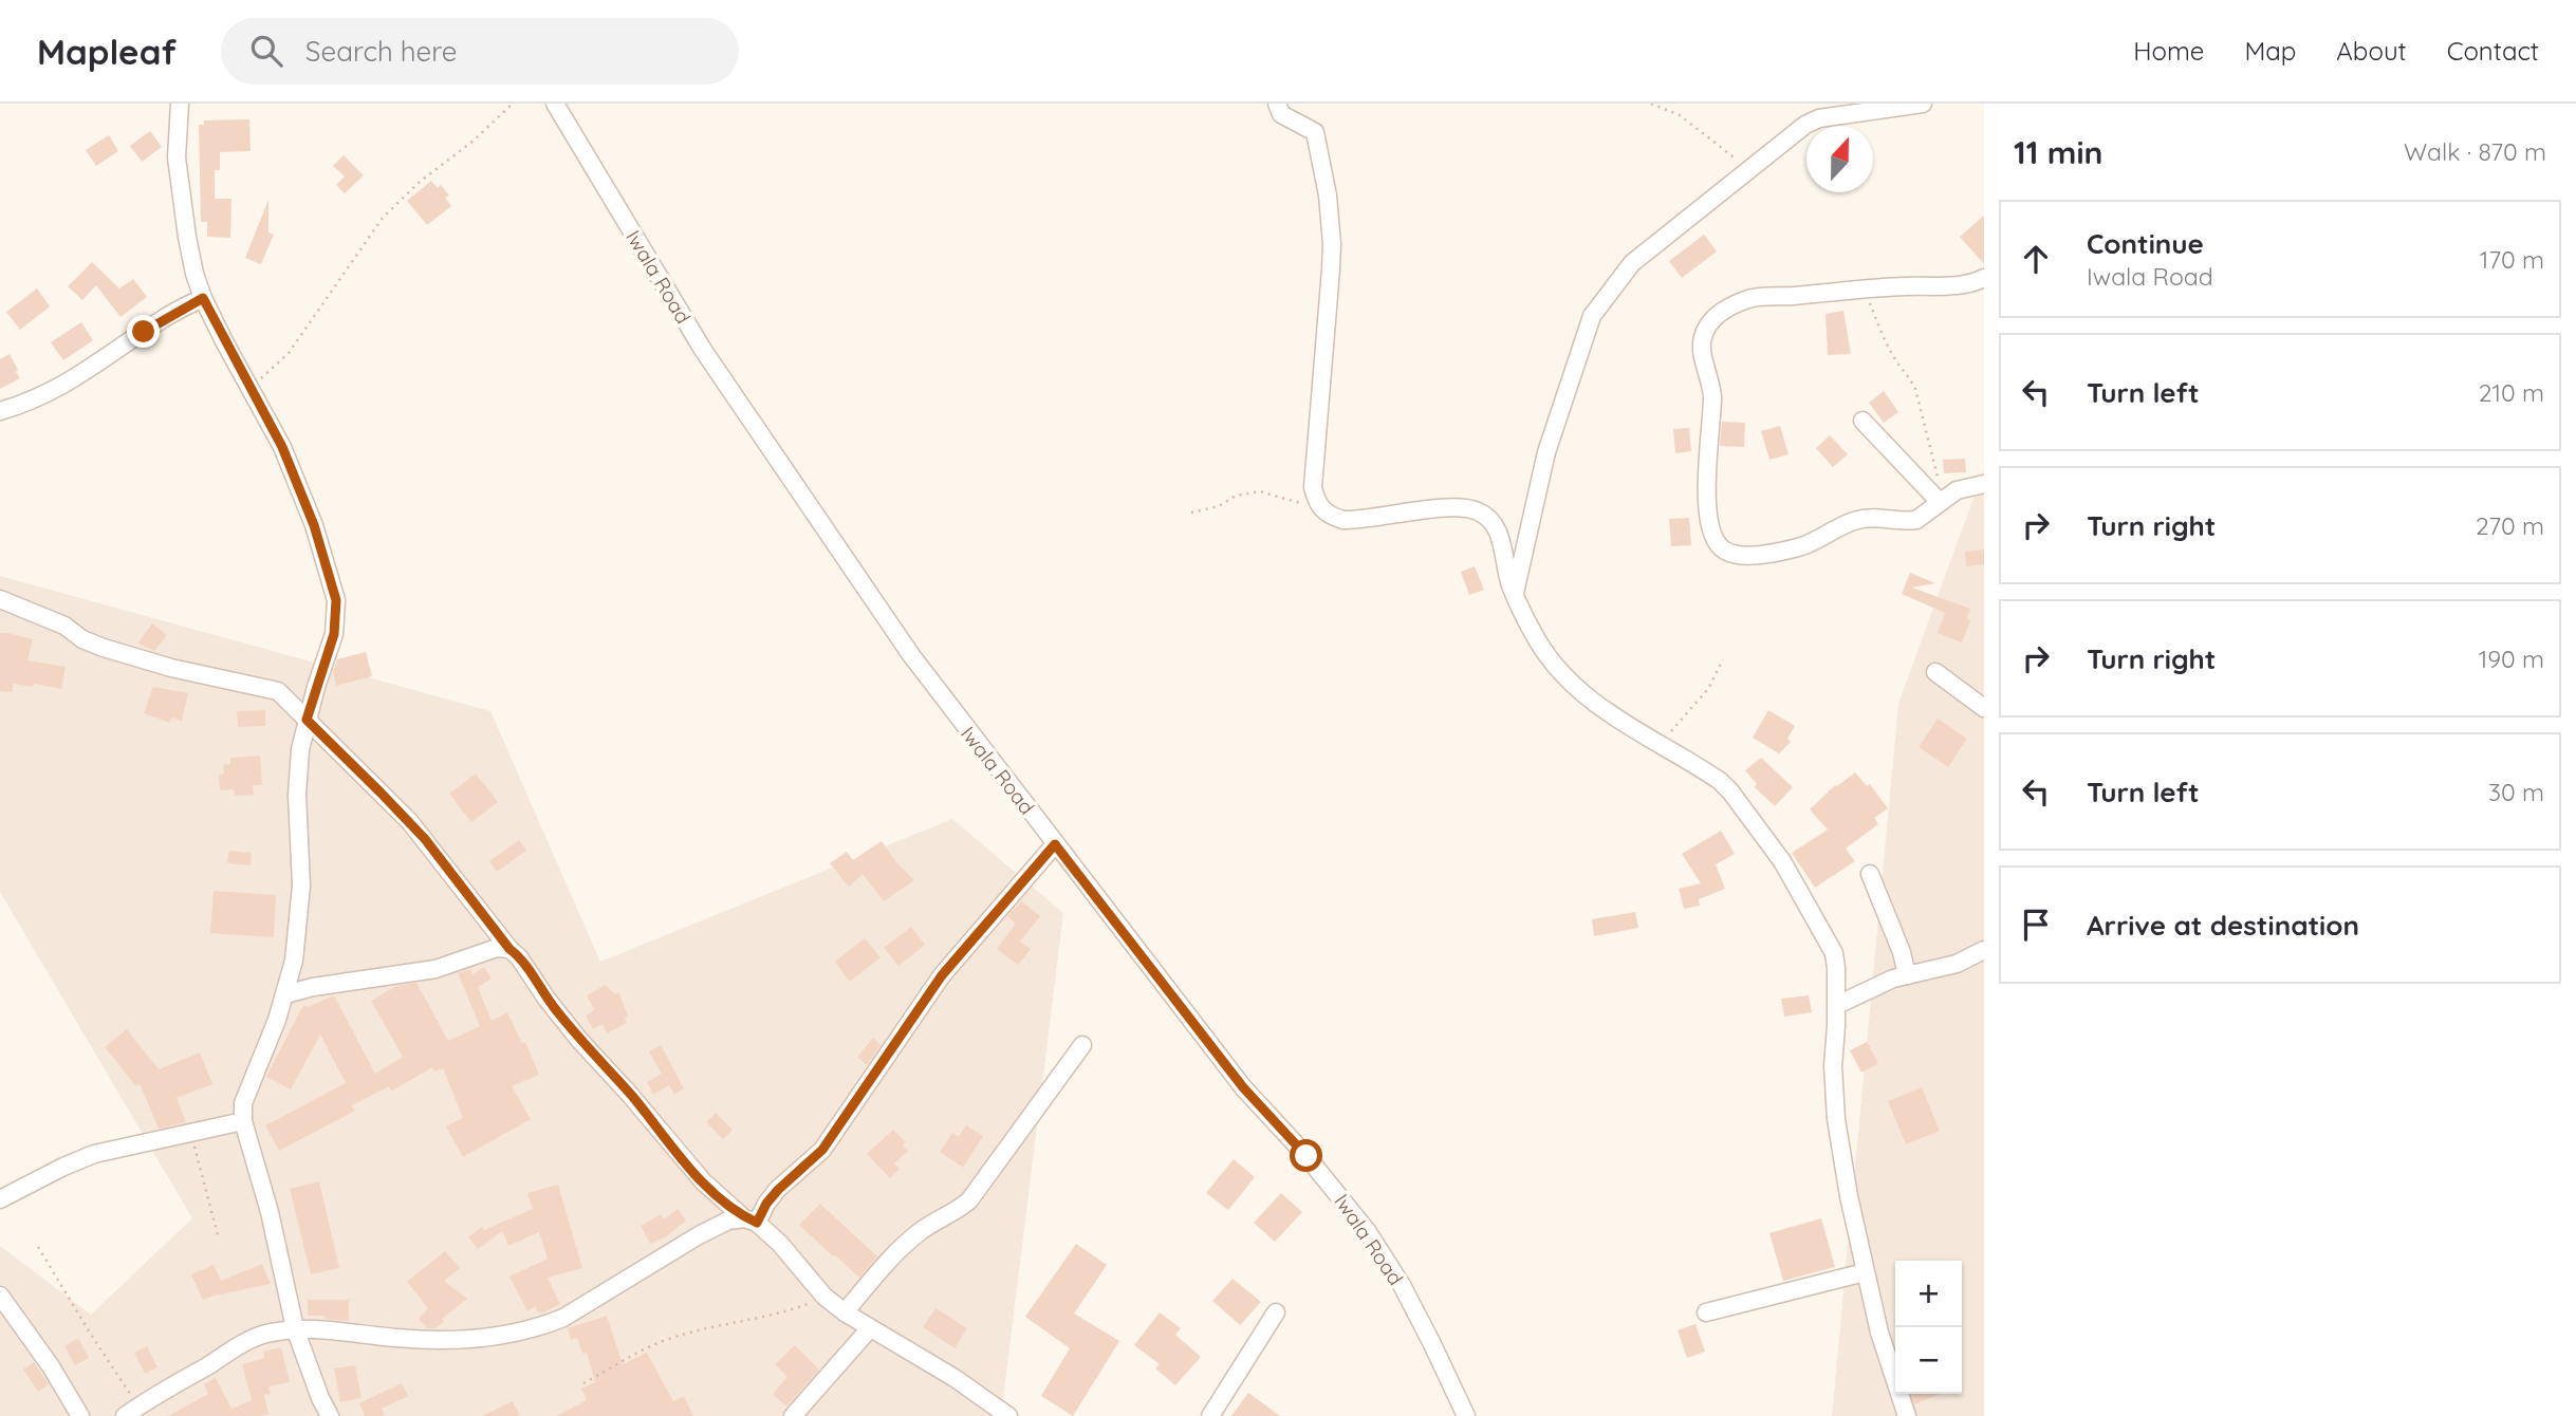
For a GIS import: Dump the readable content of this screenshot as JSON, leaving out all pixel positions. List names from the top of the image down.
{
  "streets": {
    "street": ["Iwala Road"]
  },
  "north": "top",
  "page": {
    "header": "Mapleaf",
    "search": "Search here",
    "nav": [
      "Home",
      "Map",
      "About",
      "Contact"
    ],
    "heading": ["11 min", "Walk · 870 m"],
    "list": [
      ["Continue", "Iwala Road", "170 m"],
      ["Turn left", "210 m"],
      ["Turn right", "270 m"],
      ["Turn right", "190 m"],
      ["Turn left", "30 m"],
      "Arrive at destination"
    ],
    "map_buttons": ["+", "−"]
  }
}
